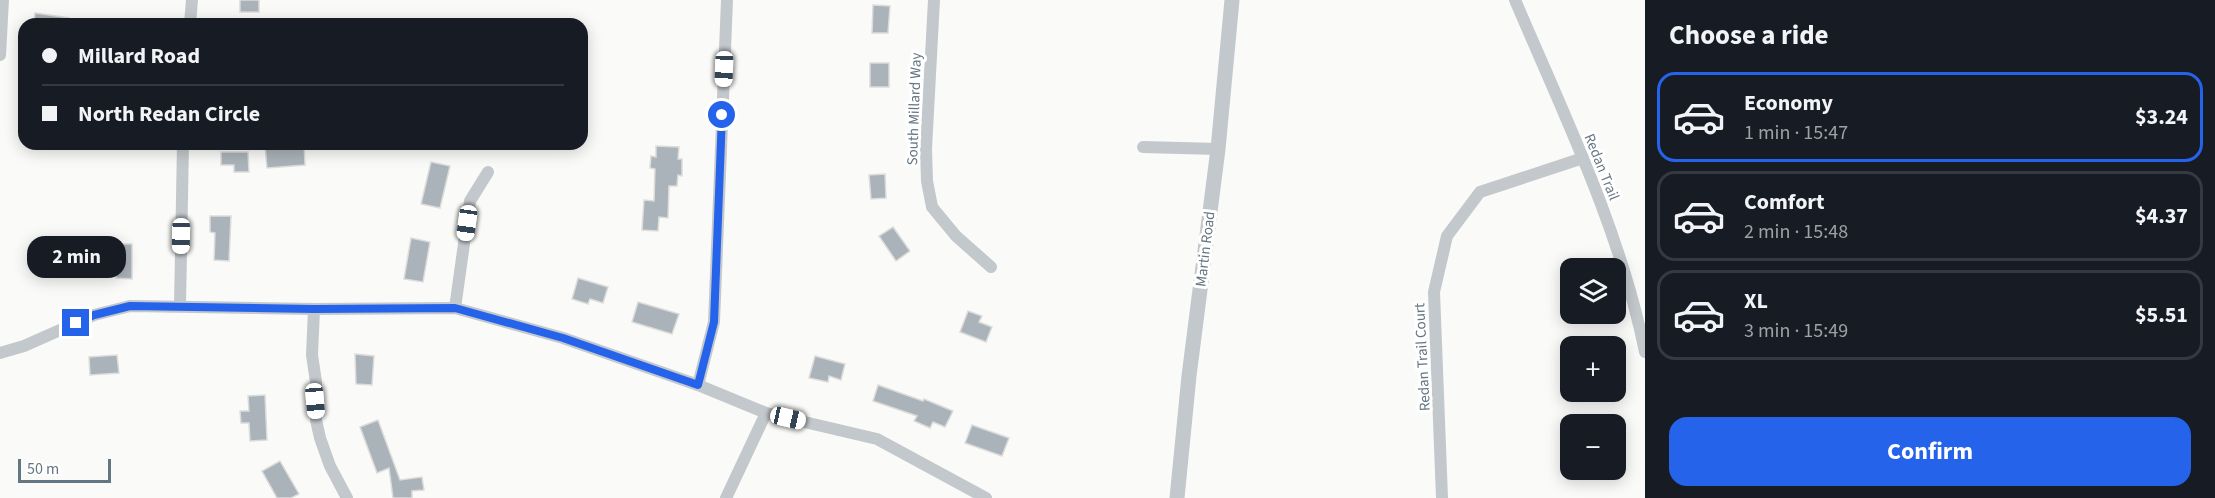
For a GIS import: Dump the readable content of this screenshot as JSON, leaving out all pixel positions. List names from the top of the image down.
{
  "streets": {
    "street": [
      "South Millard Way",
      "Redan Trail",
      "Martin Road",
      "Redan Trail Court"
    ]
  },
  "crossings": [
    ["Redan Trail", "Redan Trail Court"]
  ],
  "scale_bar": "50 m",
  "page": {
    "heading": "Choose a ride",
    "banner": ["Millard Road", "North Redan Circle"],
    "list": [
      {
        "name": "Economy",
        "note": "1 min · 15:47",
        "value": "$3.24"
      },
      {
        "name": "Comfort",
        "note": "2 min · 15:48",
        "value": "$4.37"
      },
      {
        "name": "XL",
        "note": "3 min · 15:49",
        "value": "$5.51"
      }
    ],
    "bubble": "2 min",
    "map_buttons": ["+", "−"],
    "buttons": "Confirm",
    "scale": "50 m"
  }
}
